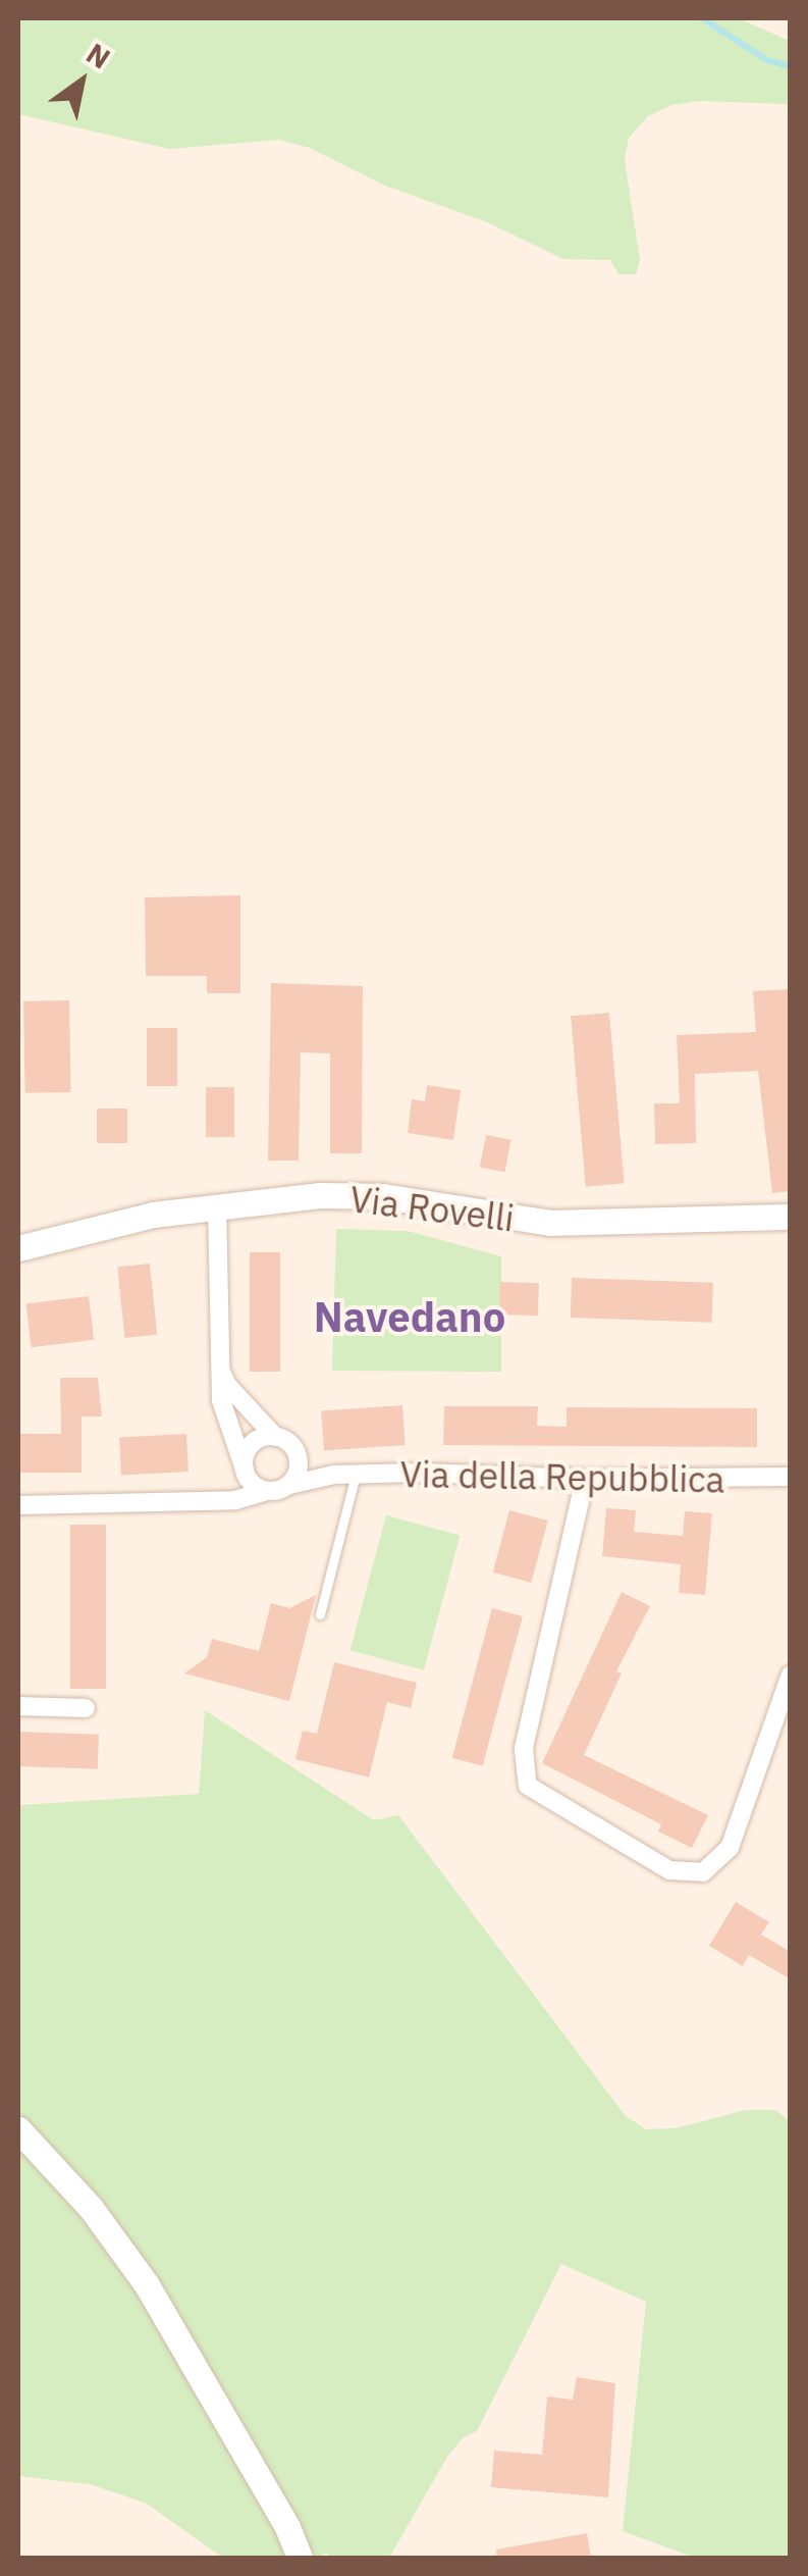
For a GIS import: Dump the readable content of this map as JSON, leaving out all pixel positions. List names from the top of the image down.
{
  "streets": {
    "street": ["Via Rovelli", "Via della Repubblica"]
  },
  "districts": ["Navedano"],
  "north": "top right"
}
